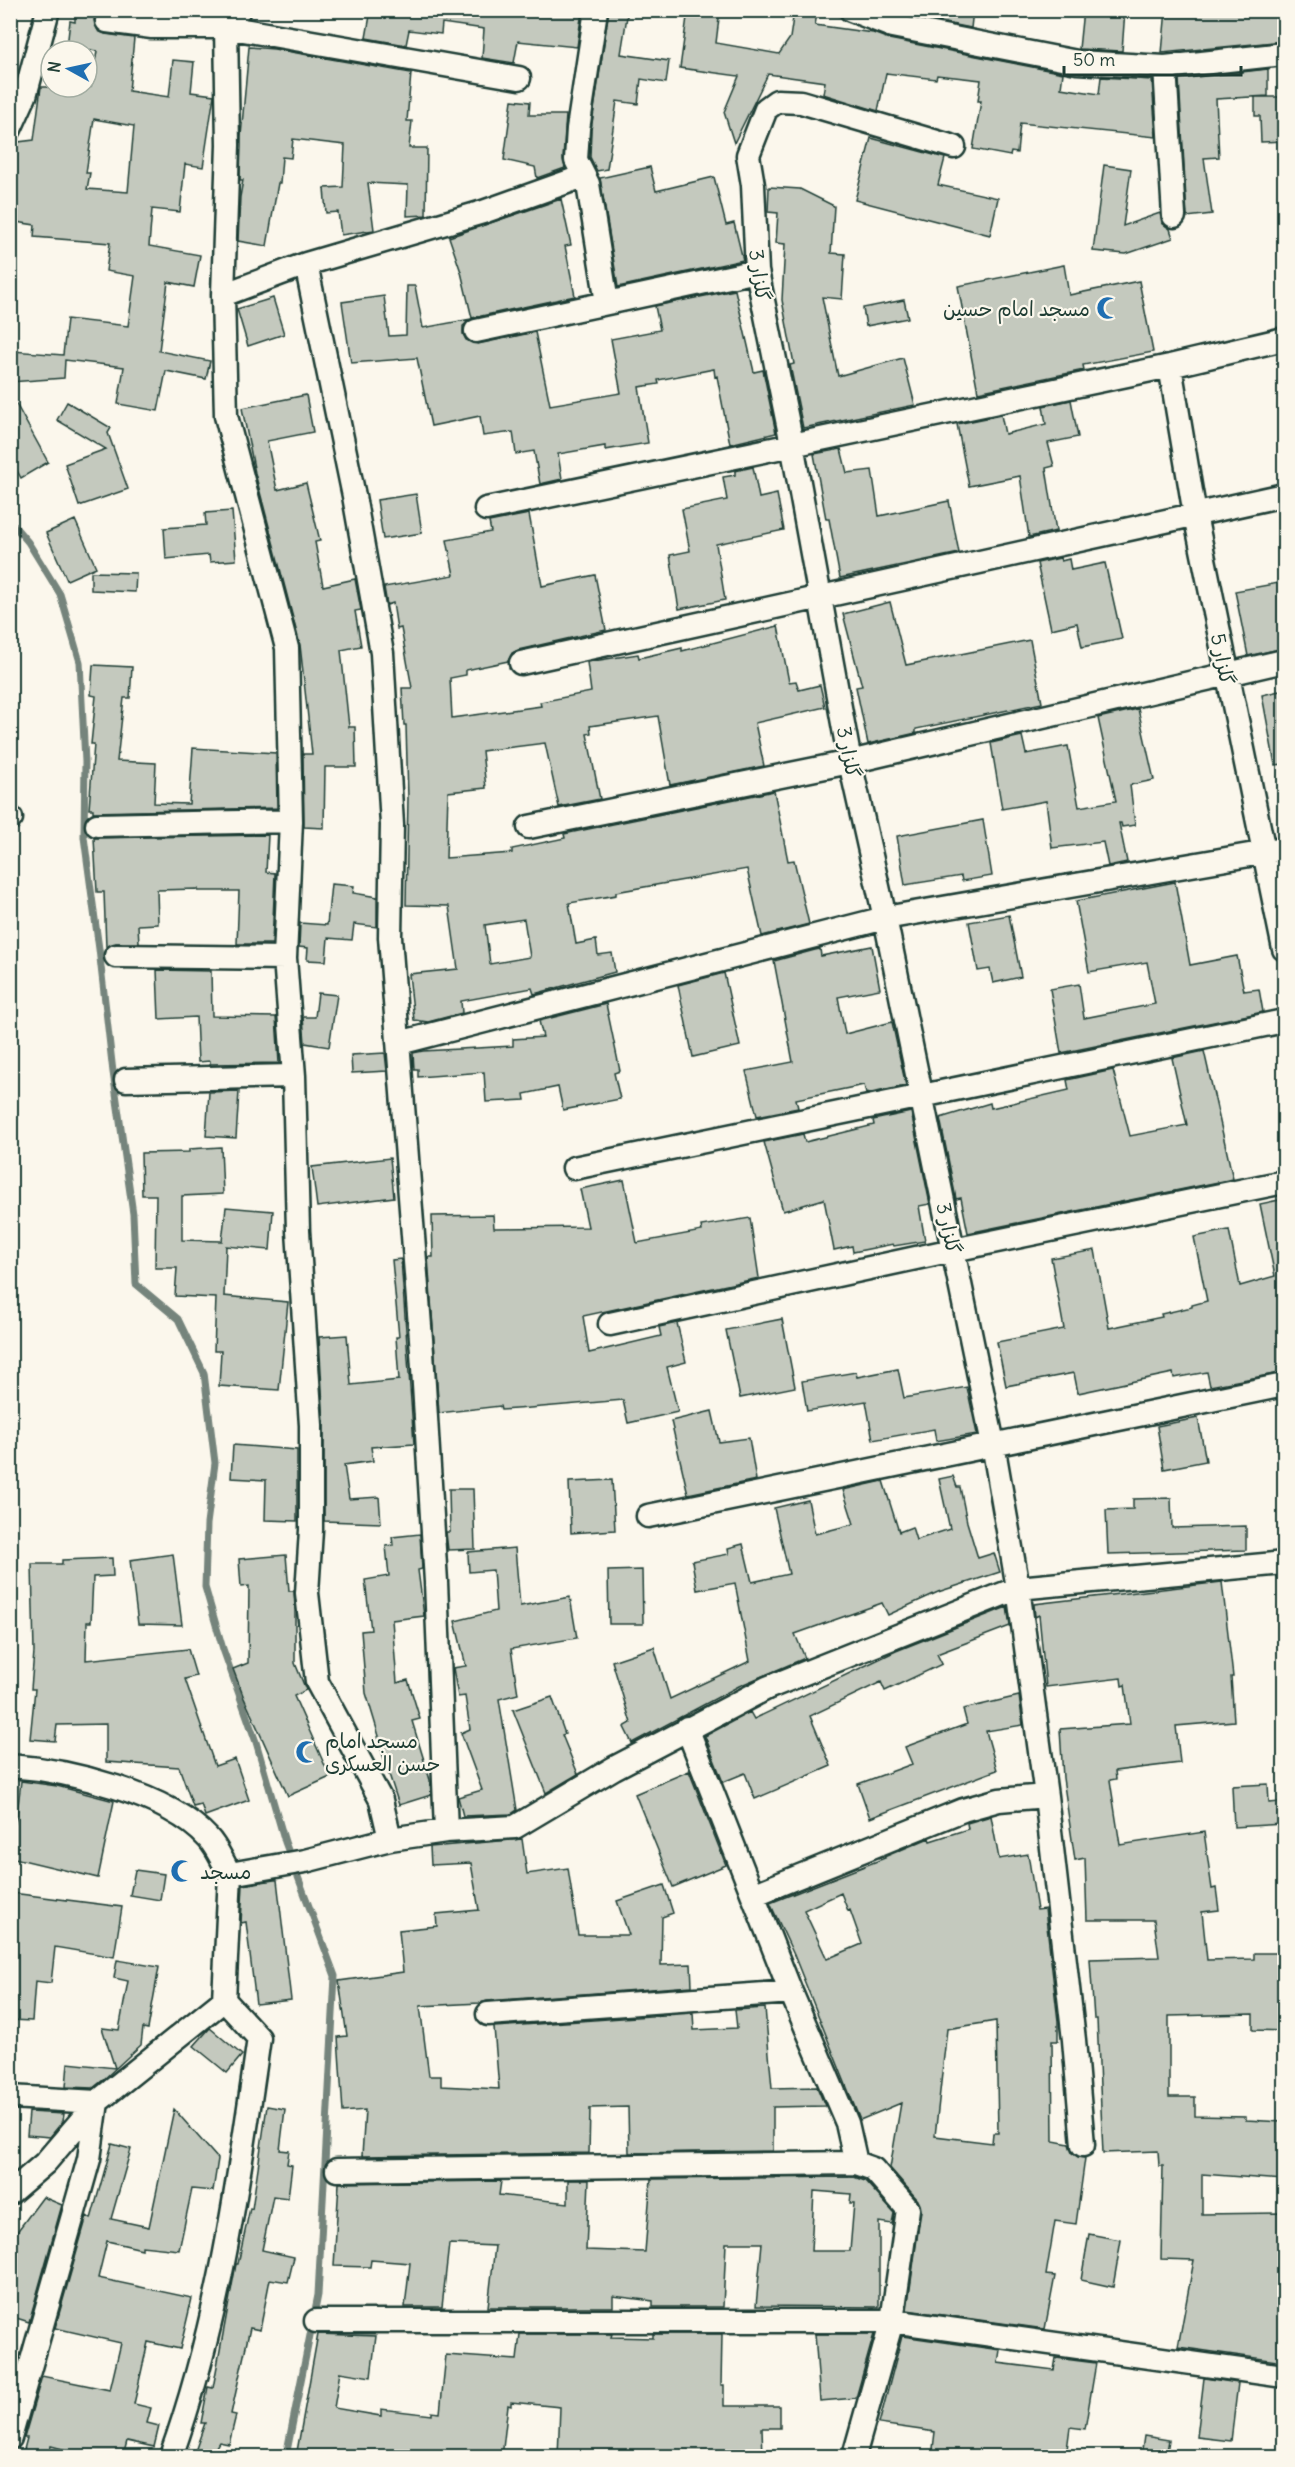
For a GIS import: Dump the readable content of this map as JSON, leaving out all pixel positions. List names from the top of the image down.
{
  "streets": {
    "street": ["گلزار 3", "گلزار 5"]
  },
  "places": {
    "mosque": ["مسجد امام حسین", "مسجد امام حسن العسکری", "مسجد"]
  },
  "scale_bar": "50 m",
  "north": "left"
}
